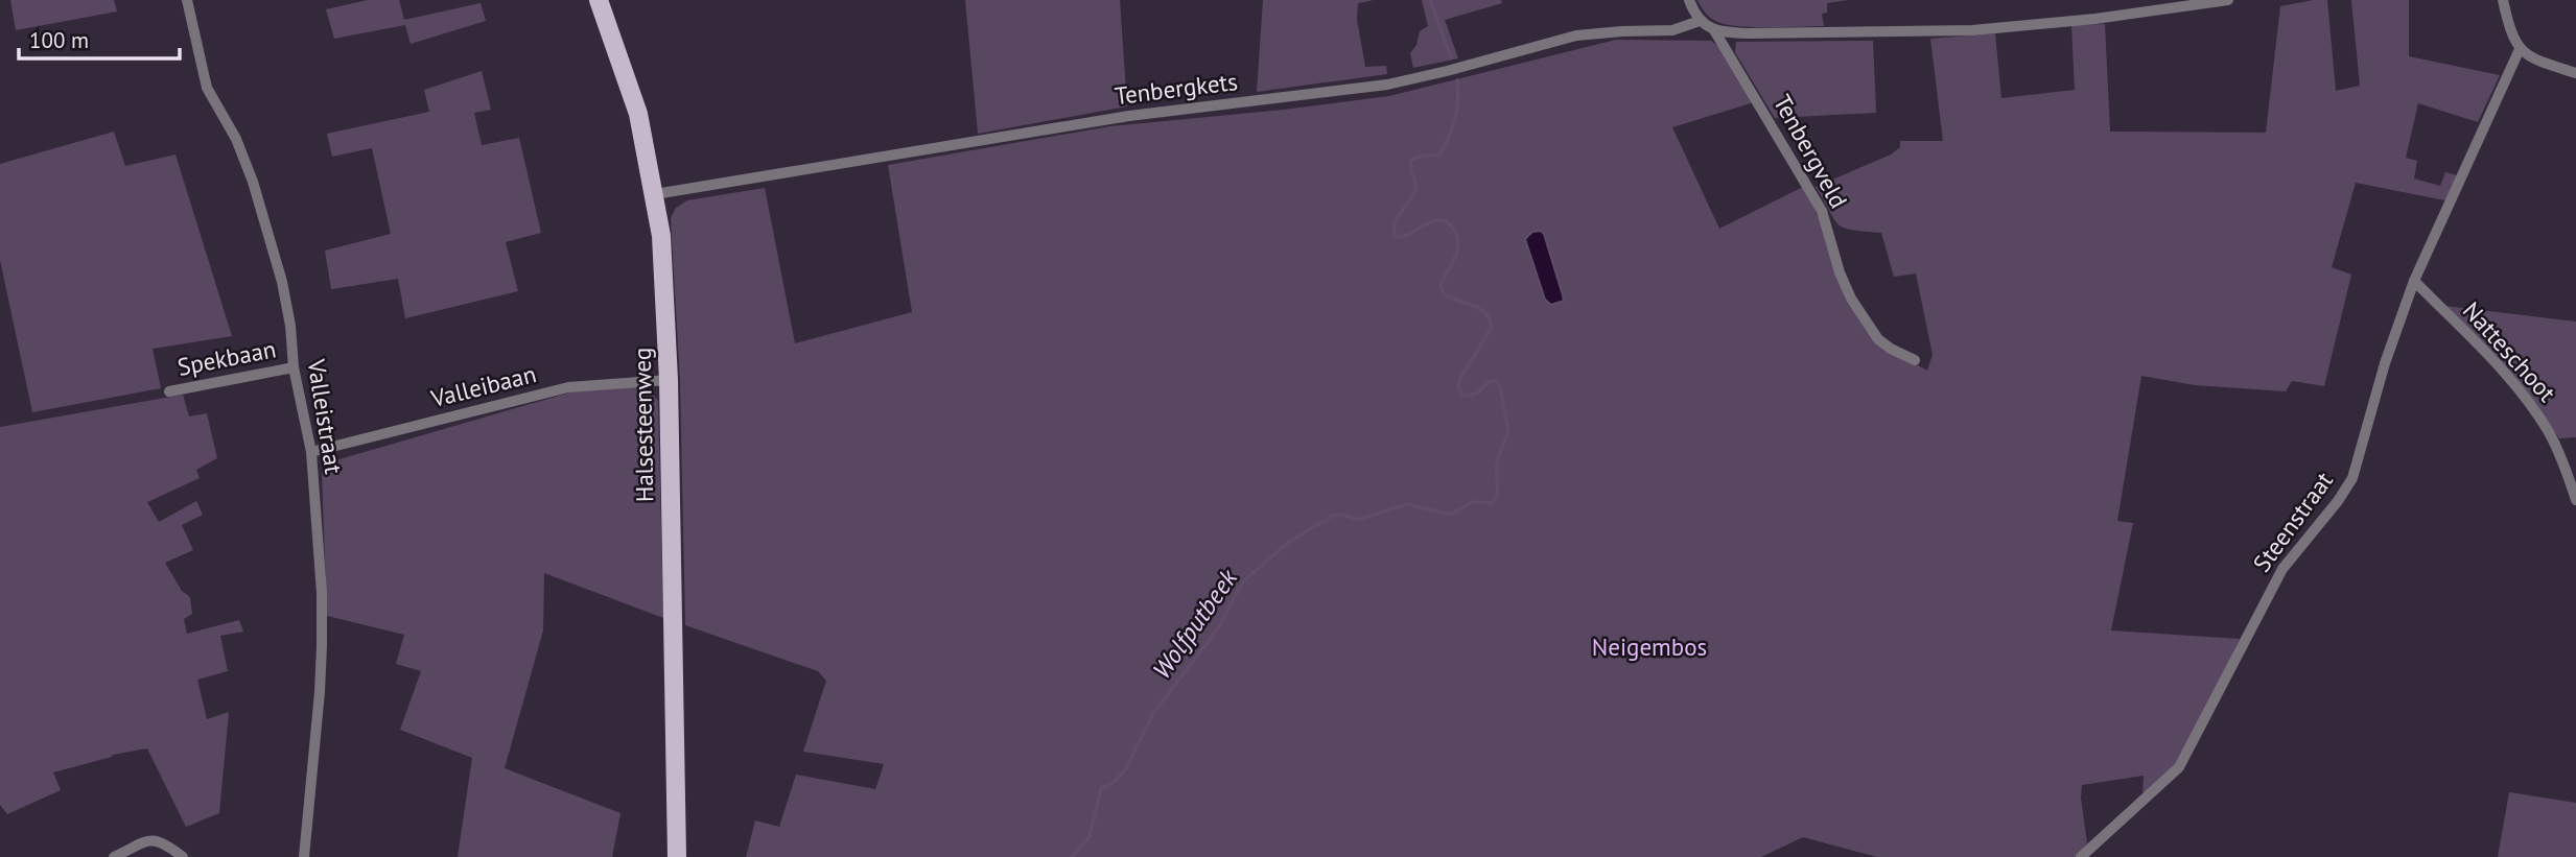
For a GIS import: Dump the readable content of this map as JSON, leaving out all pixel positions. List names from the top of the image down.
{
  "streets": {
    "main road": ["Halsesteenweg"],
    "street": [
      "Tenbergkets",
      "Tenbergveld",
      "Natteschoot",
      "Spekbaan",
      "Valleibaan",
      "Valleistraat",
      "Steenstraat"
    ]
  },
  "crossings": [
    ["Tenbergkets", "Halsesteenweg"],
    ["Natteschoot", "Steenstraat"],
    ["Spekbaan", "Valleistraat"],
    ["Valleibaan", "Valleistraat"],
    ["Valleibaan", "Halsesteenweg"]
  ],
  "water": ["Wolfputbeek"],
  "parks": ["Neigembos"],
  "scale_bar": "100 m"
}
